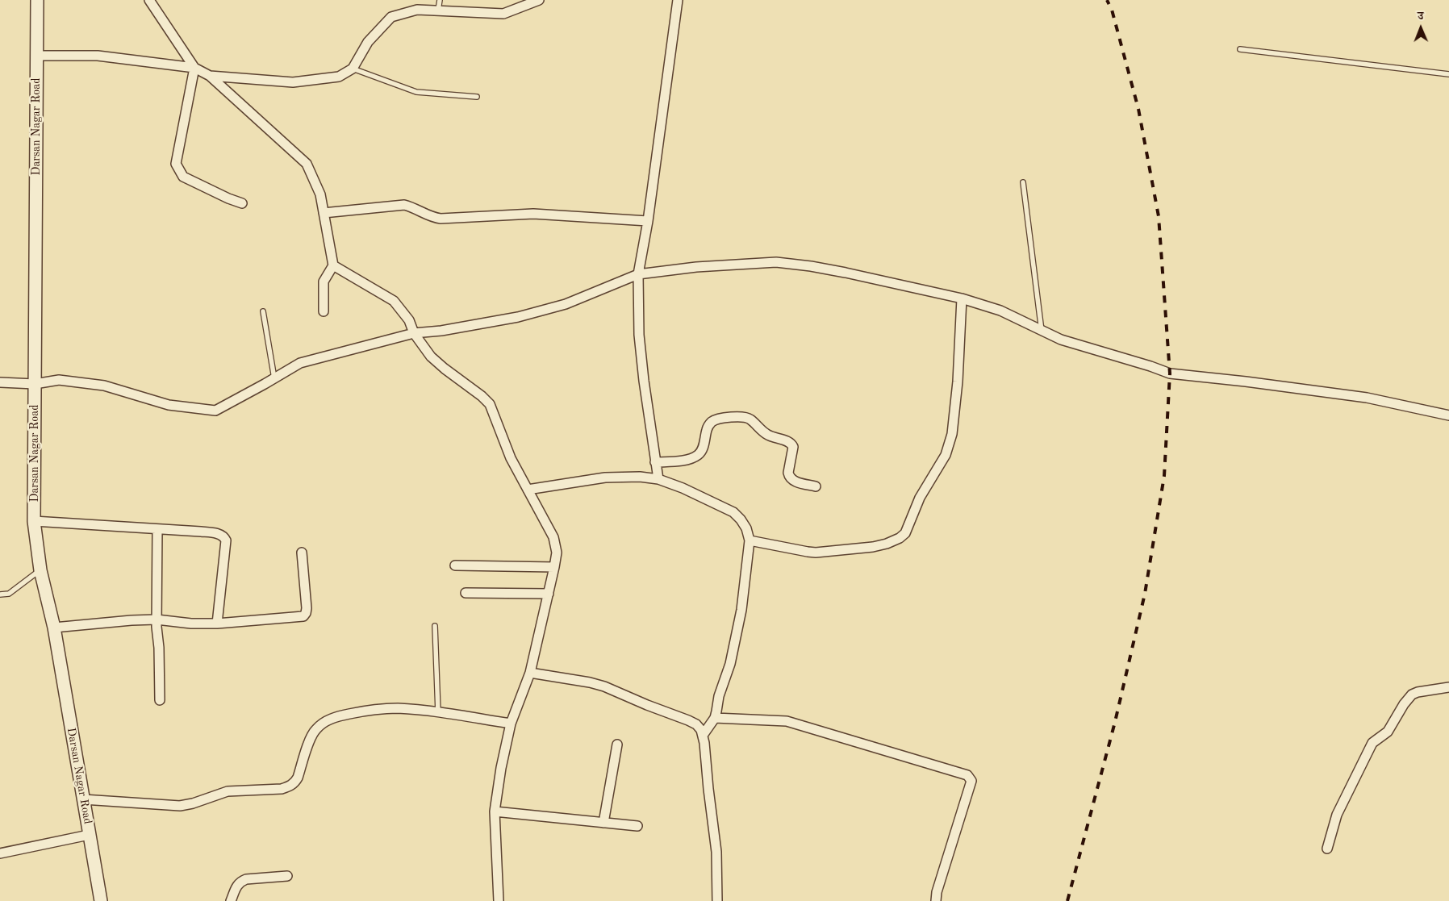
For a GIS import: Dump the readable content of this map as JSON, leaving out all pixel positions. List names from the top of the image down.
{
  "streets": {
    "street": ["Darsan Nagar Road"]
  },
  "north": "top"
}
